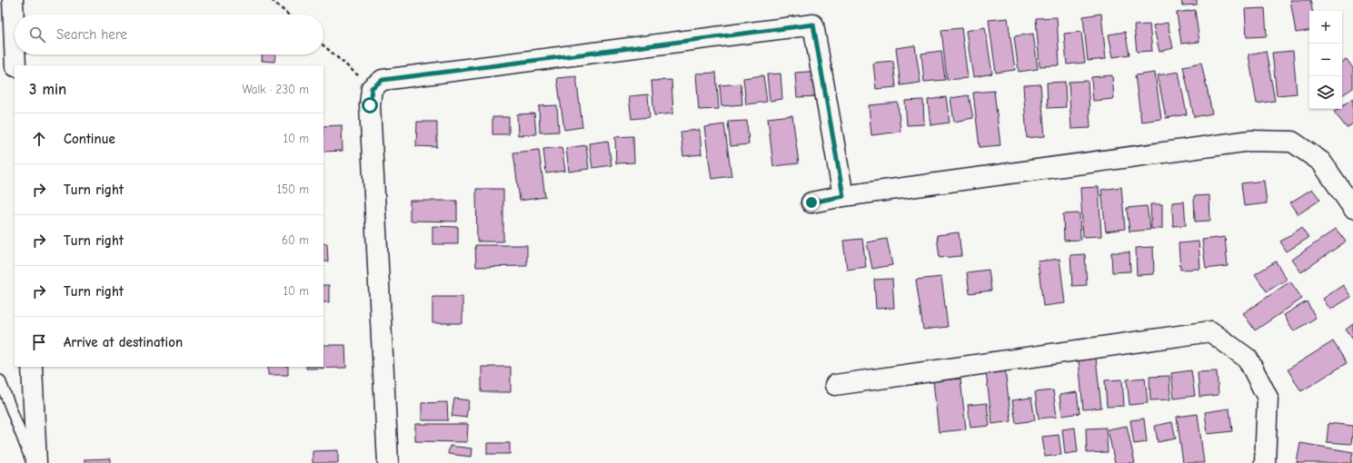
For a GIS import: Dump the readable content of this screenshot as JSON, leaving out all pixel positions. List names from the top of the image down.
{
  "page": {
    "map_buttons": ["+", "−"],
    "search": "Search here",
    "heading": ["3 min", "Walk · 230 m"],
    "list": [
      ["Continue", "10 m"],
      ["Turn right", "150 m"],
      ["Turn right", "60 m"],
      ["Turn right", "10 m"],
      "Arrive at destination"
    ]
  }
}
